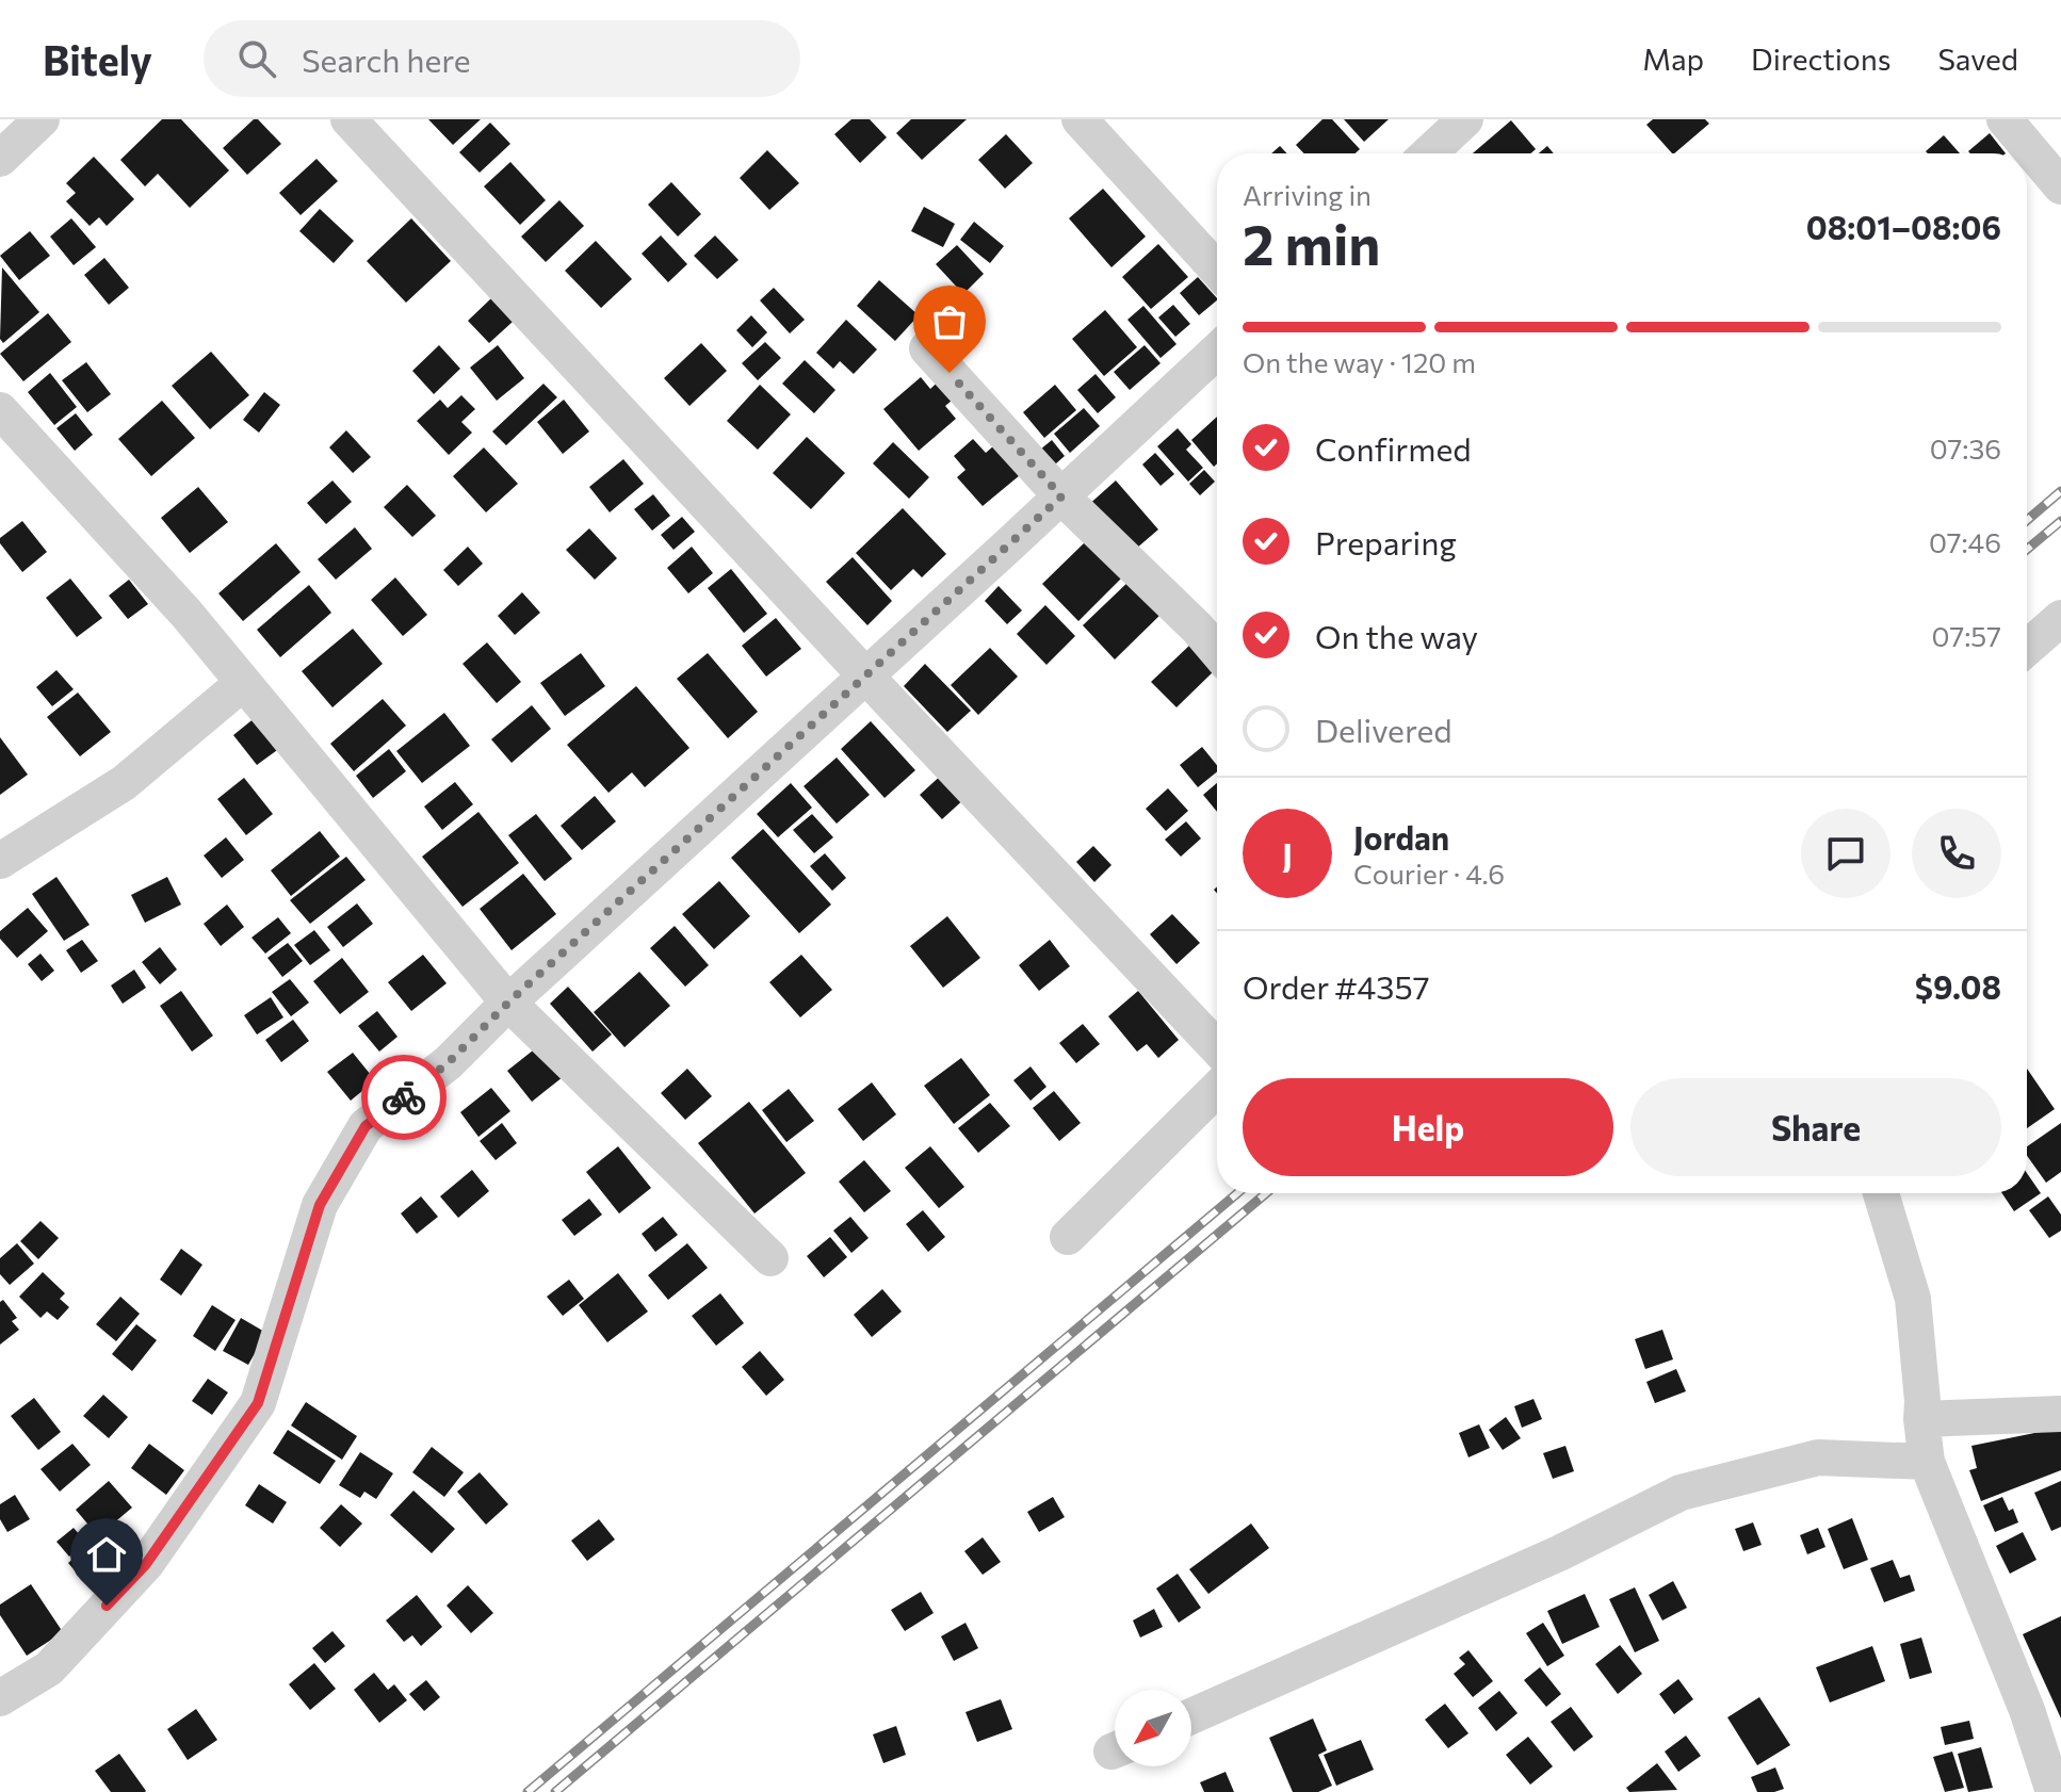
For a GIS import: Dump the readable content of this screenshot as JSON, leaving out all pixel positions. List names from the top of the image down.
{
  "north": "bottom left",
  "page": {
    "header": "Bitely",
    "search": "Search here",
    "nav": ["Map", "Directions", "Saved"],
    "heading": ["2 min", "Arriving in", "08:01–08:06"],
    "panel": [
      "Jordan",
      "Courier · 4.6",
      "Order #4357",
      "$9.08"
    ],
    "bar": "On the way · 120 m",
    "list": [
      ["Confirmed", "07:36"],
      ["Preparing", "07:46"],
      ["On the way", "07:57"],
      "Delivered"
    ],
    "round": "J",
    "buttons": ["Help", "Share"]
  }
}
